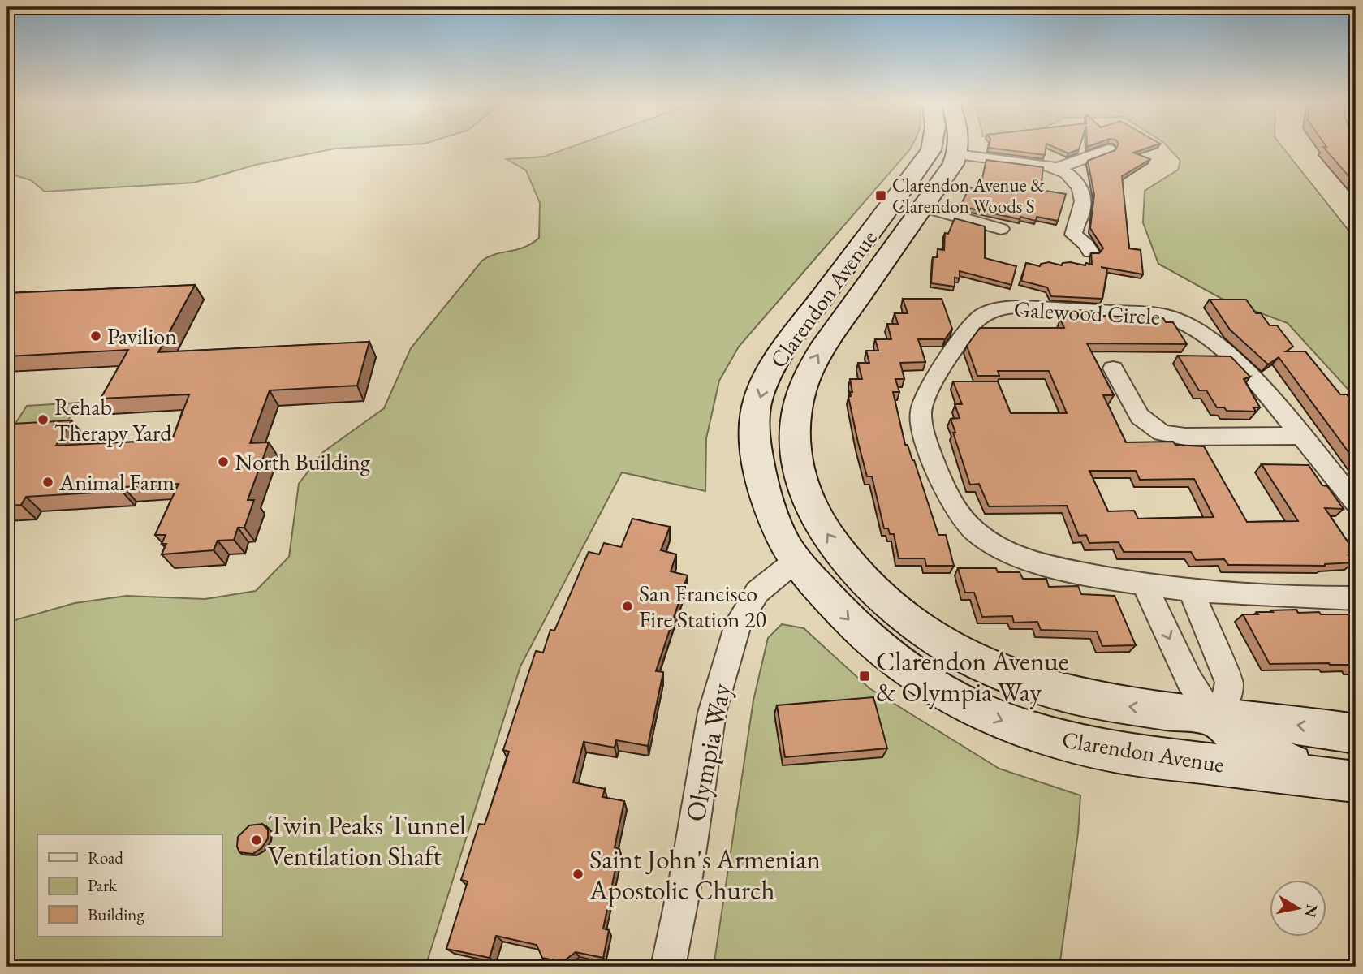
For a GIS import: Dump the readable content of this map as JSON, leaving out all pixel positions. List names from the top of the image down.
{
  "streets": {
    "main road": ["Clarendon Avenue"],
    "street": ["Galewood Circle", "Olympia Way"]
  },
  "crossings": [
    ["Clarendon Avenue", "Olympia Way"]
  ],
  "places": {
    "transit": ["Clarendon Avenue & Clarendon Woods S", "Clarendon Avenue & Olympia Way"],
    "other": [
      "Pavilion",
      "Rehab Therapy Yard",
      "North Building",
      "Animal Farm",
      "San Francisco Fire Station 20",
      "Twin Peaks Tunnel Ventilation Shaft",
      "Saint John's Armenian Apostolic Church"
    ]
  },
  "legend": ["Road", "Park", "Building"],
  "north": "right"
}
